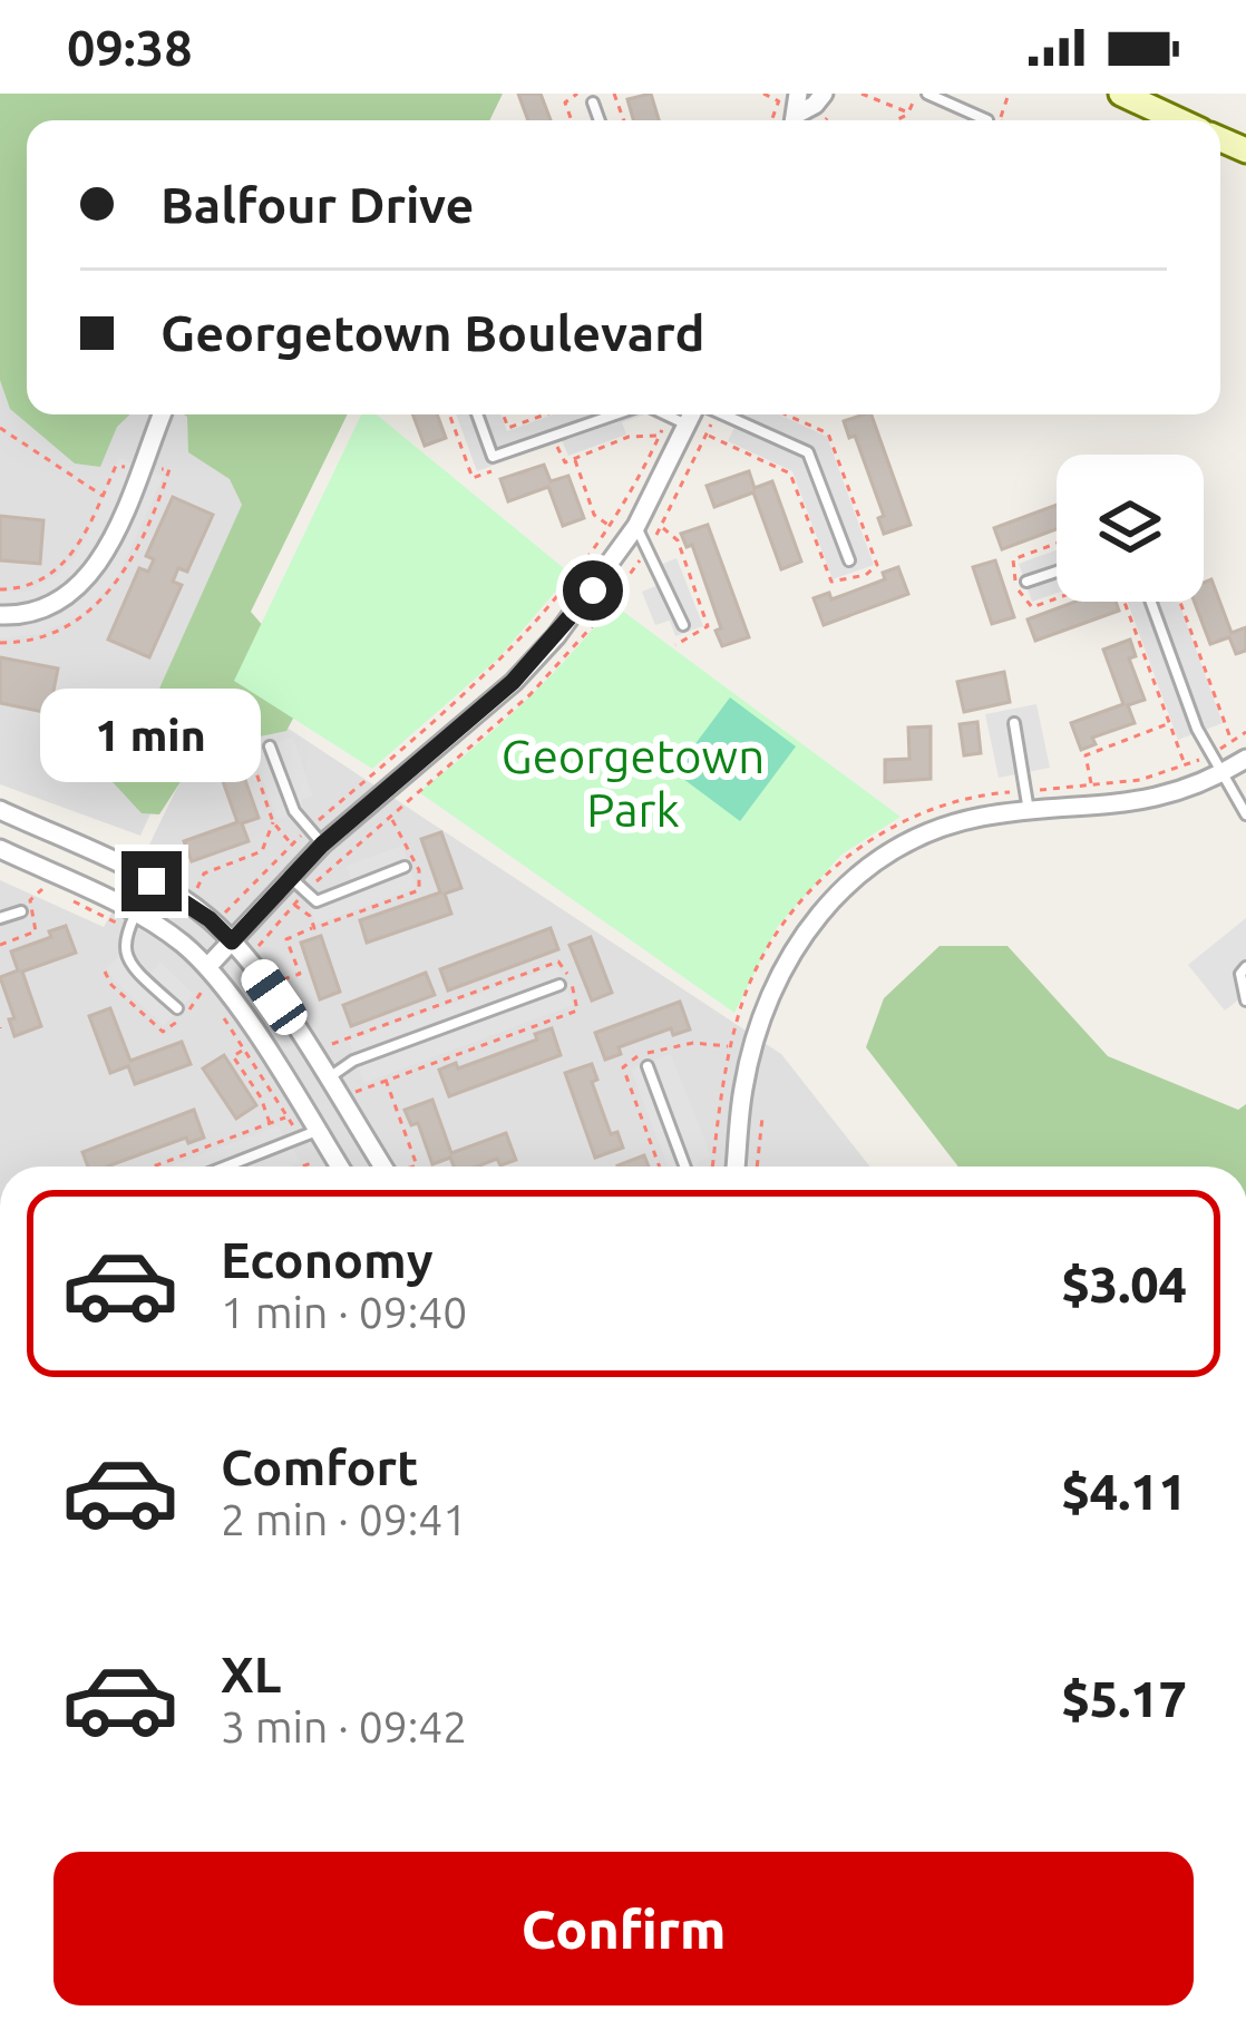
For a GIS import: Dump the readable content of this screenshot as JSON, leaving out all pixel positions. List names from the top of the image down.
{
  "parks": ["Georgetown Park"],
  "page": {
    "status": "09:38",
    "banner": ["Balfour Drive", "Georgetown Boulevard"],
    "bubble": "1 min",
    "list": [
      {
        "name": "Economy",
        "note": "1 min · 09:40",
        "value": "$3.04"
      },
      {
        "name": "Comfort",
        "note": "2 min · 09:41",
        "value": "$4.11"
      },
      {
        "name": "XL",
        "note": "3 min · 09:42",
        "value": "$5.17"
      }
    ],
    "buttons": "Confirm"
  }
}
